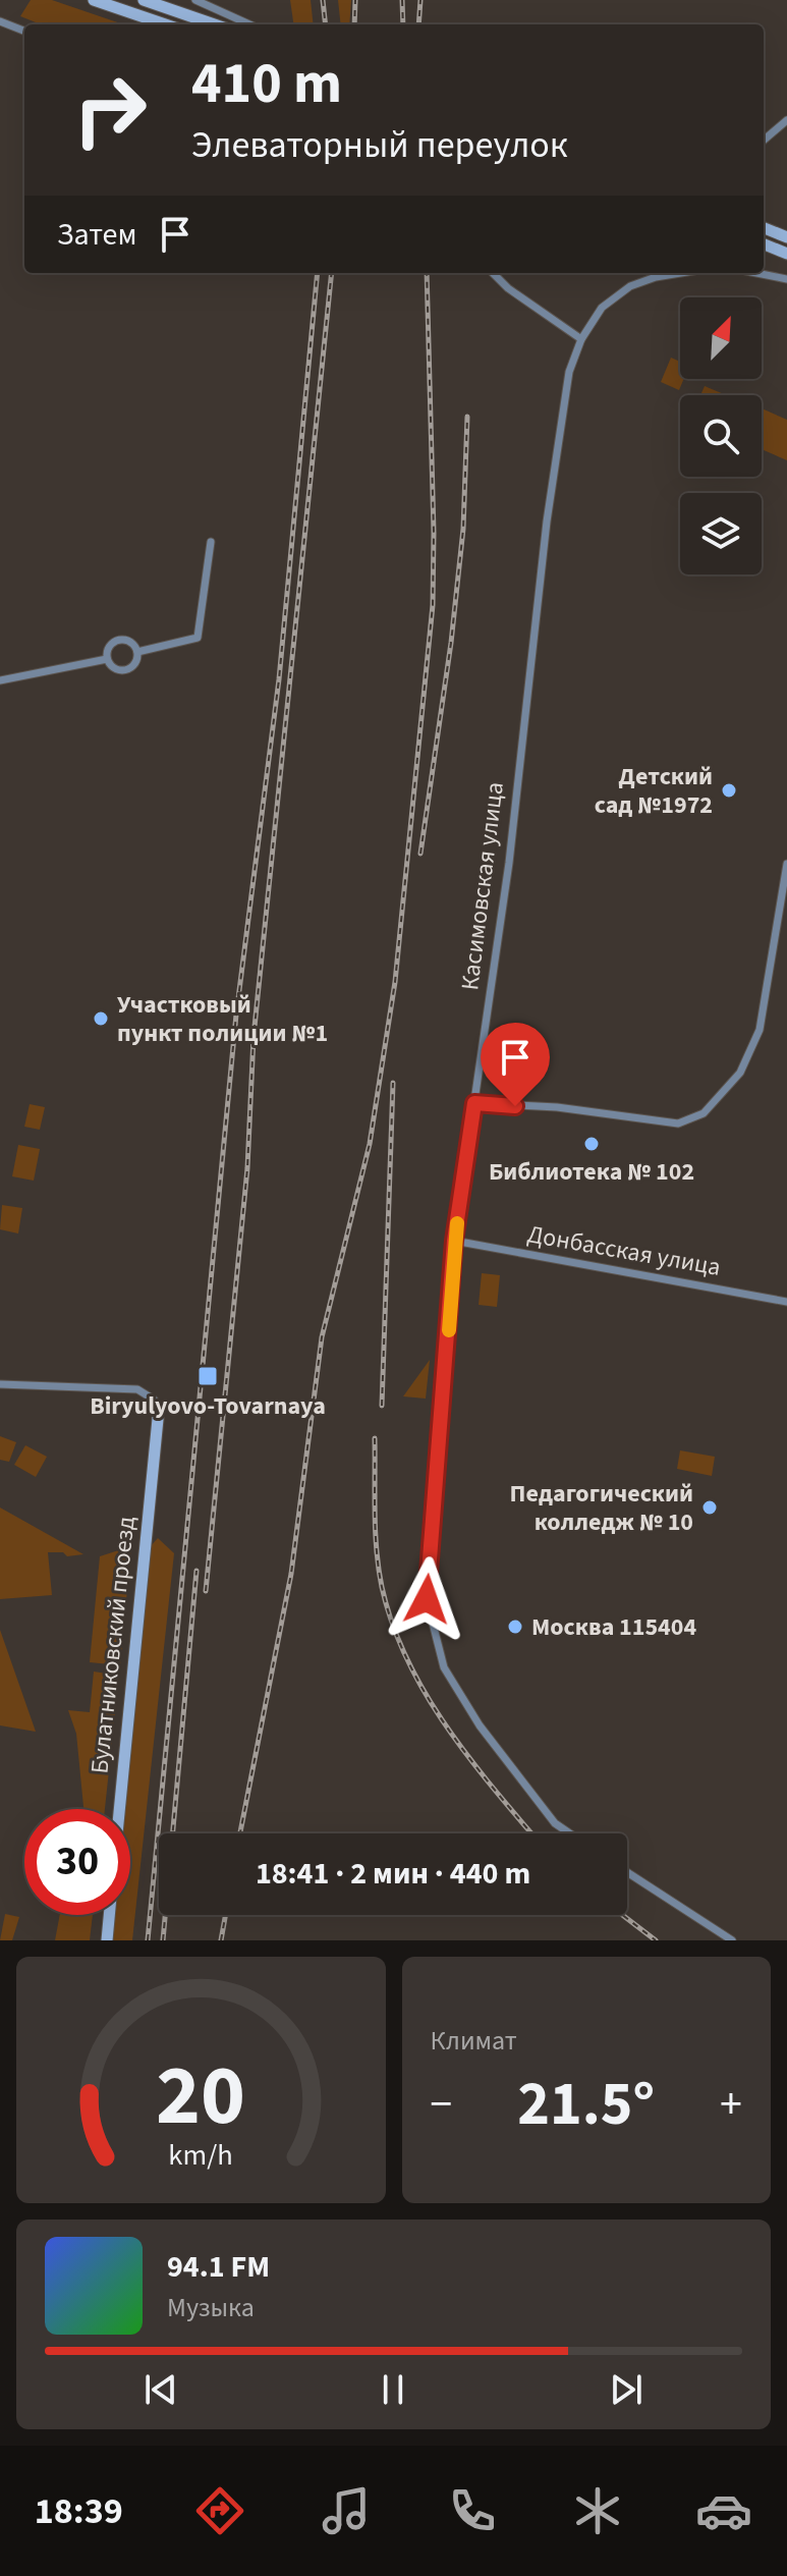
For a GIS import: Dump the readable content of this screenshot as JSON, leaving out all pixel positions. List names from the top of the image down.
{
  "streets": {
    "street": ["Касимовская улица", "Донбасская улица", "Булатниковский проезд"]
  },
  "crossings": [
    ["Касимовская улица", "Донбасская улица"]
  ],
  "places": {
    "other": [
      "Детский сад №1972",
      "Участковый пункт полиции №1",
      "Библиотека № 102",
      "Педагогический колледж № 10",
      "Москва 115404"
    ],
    "transit": ["Biryulyovo-Tovarnaya"]
  },
  "north": "top right",
  "page": {
    "turn": ["410 m", "Элеваторный переулок"],
    "then": "Затем",
    "limit": "30",
    "trip": "18:41 · 2 мин · 440 m",
    "tile": "Климат",
    "heat": ["−", "21.5°", "+"],
    "song": ["94.1 FM", "Музыка"],
    "tabs": "18:39",
    "gauge": ["20", "km/h"]
  }
}
